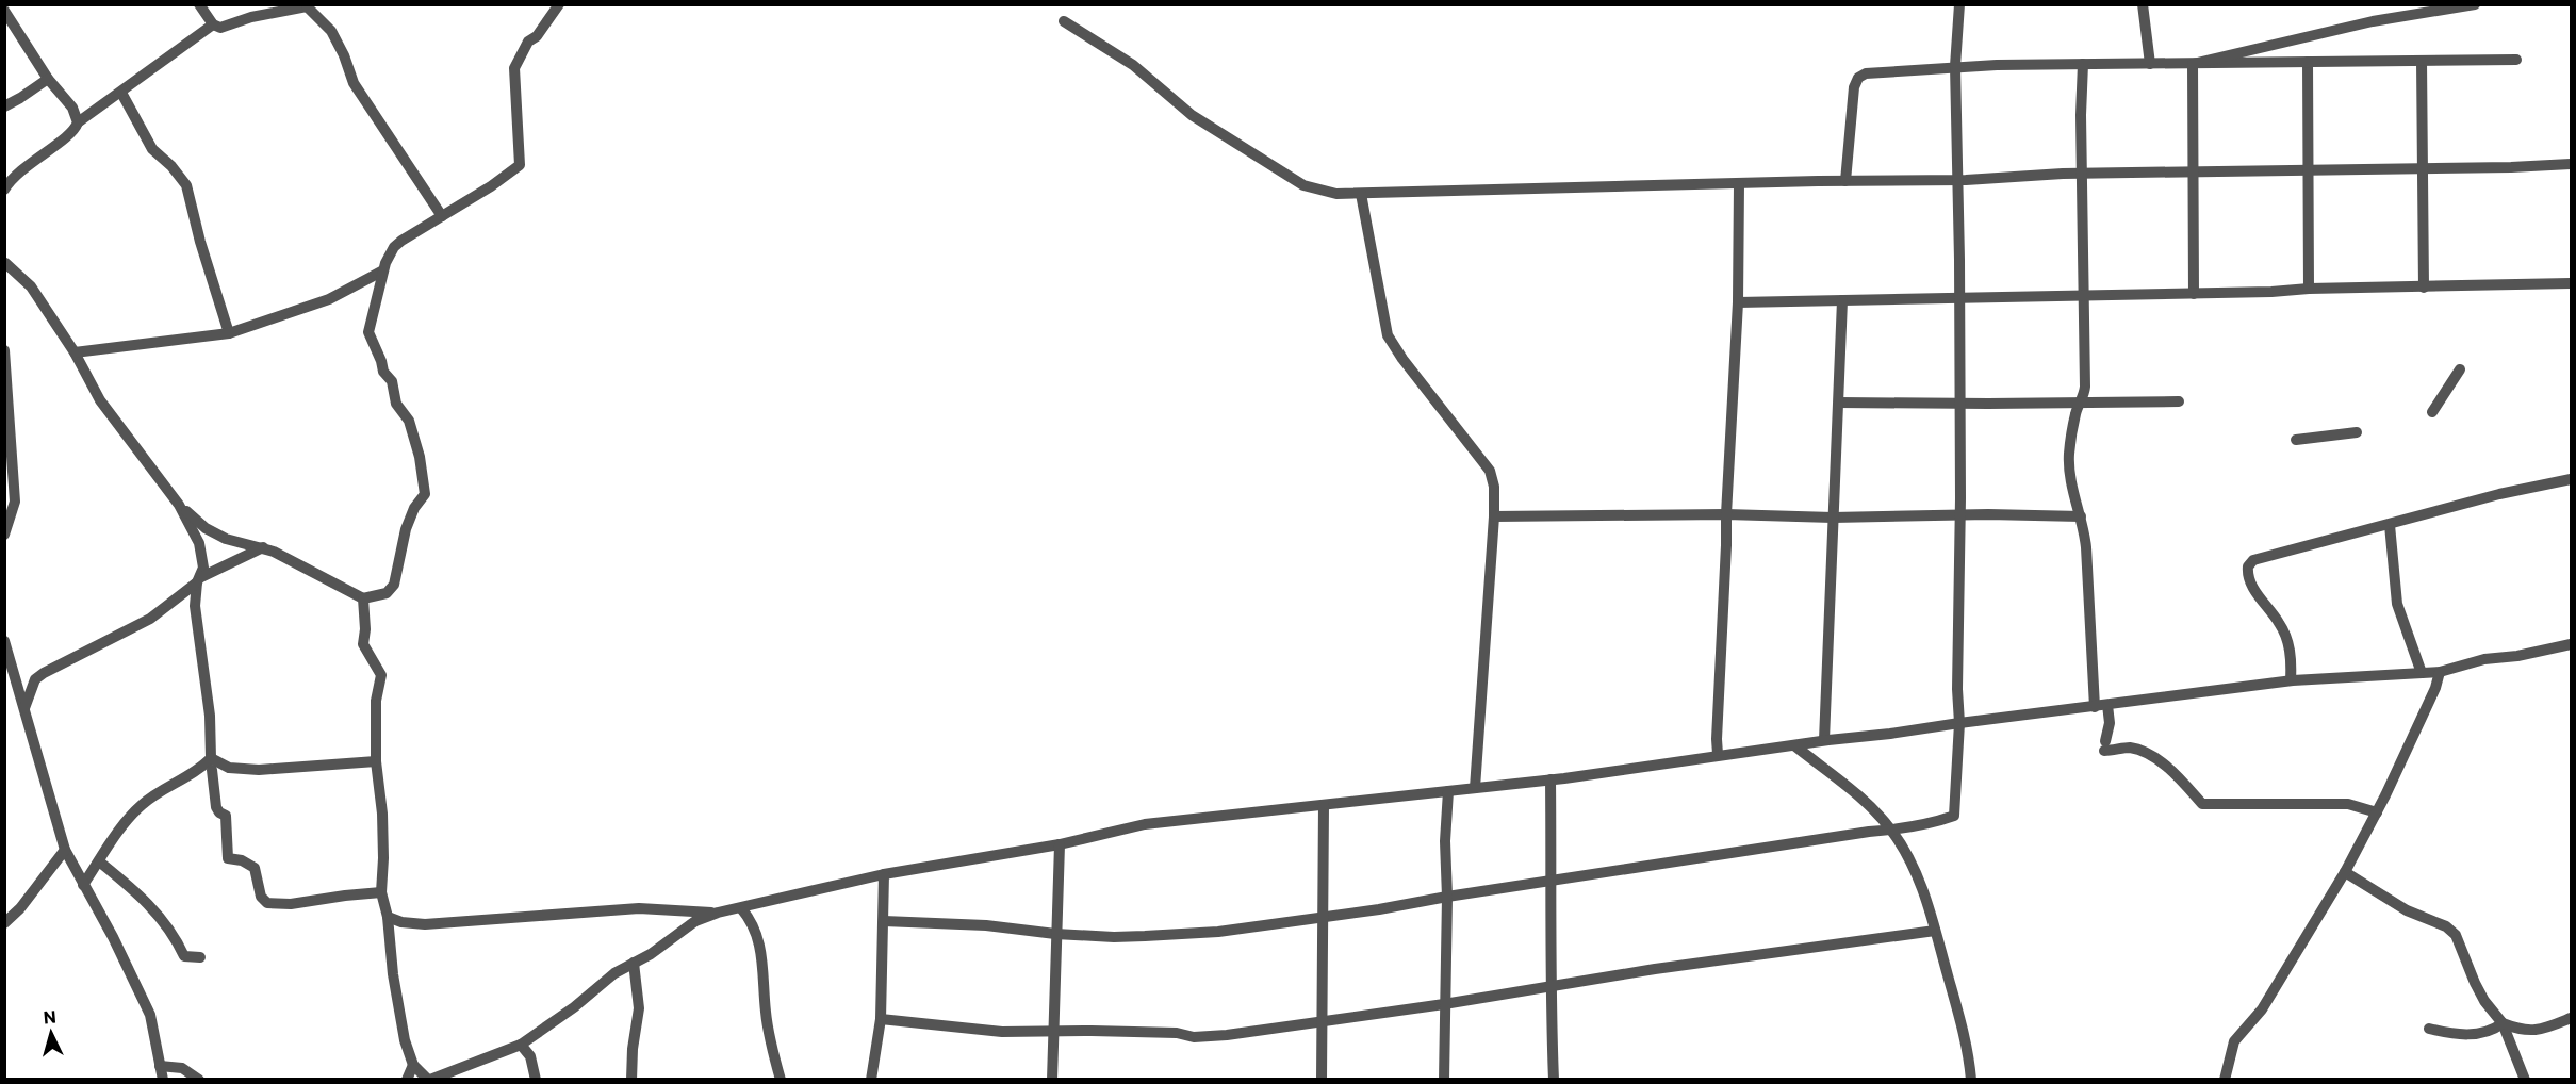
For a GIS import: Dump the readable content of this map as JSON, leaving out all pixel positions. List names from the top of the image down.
{
  "north": "top"
}
